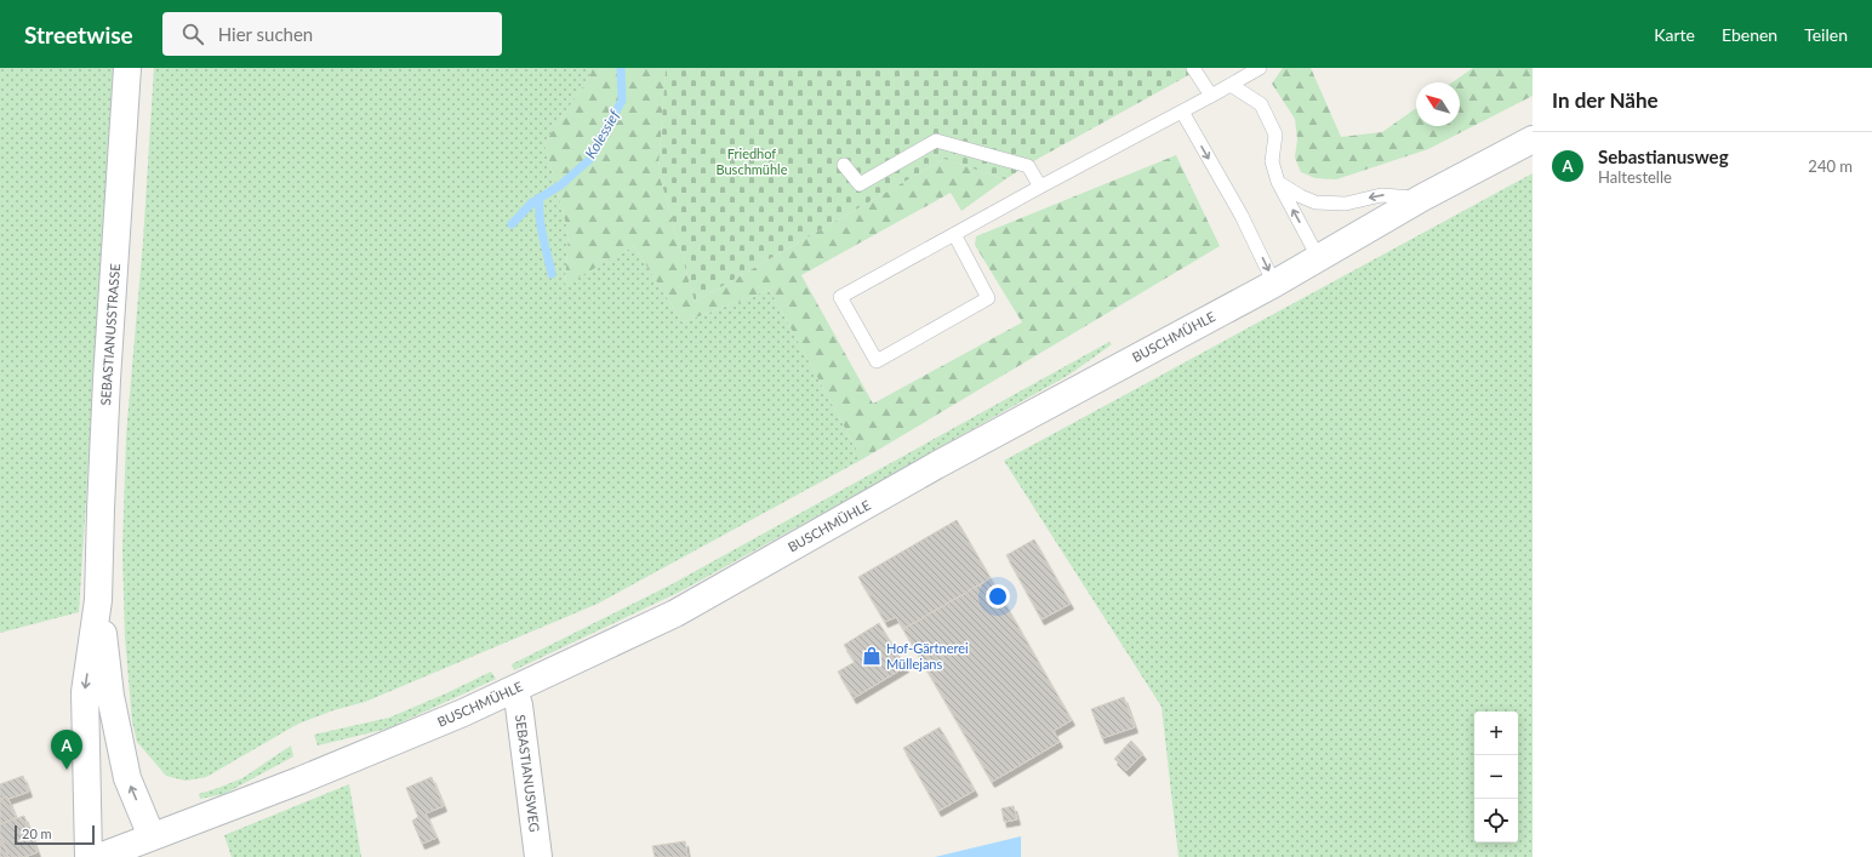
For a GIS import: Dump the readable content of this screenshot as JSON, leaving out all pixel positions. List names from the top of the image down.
{
  "streets": {
    "main road": ["SEBASTIANUSSTRASSE", "BUSCHMÜHLE", "SEBASTIANUSWEG"]
  },
  "crossings": [
    ["SEBASTIANUSSTRASSE", "BUSCHMÜHLE"],
    ["BUSCHMÜHLE", "SEBASTIANUSWEG"]
  ],
  "water": ["Kolessief"],
  "parks": ["Friedhof Buschmühle"],
  "places": {
    "shop": ["Hof-Gärtnerei Müllejans"]
  },
  "scale_bar": "20 m",
  "north": "top left",
  "page": {
    "header": "Streetwise",
    "search": "Hier suchen",
    "nav": ["Karte", "Ebenen", "Teilen"],
    "heading": "In der Nähe",
    "list": [
      {
        "mark": "A",
        "name": "Sebastianusweg",
        "note": "Haltestelle",
        "value": "240 m"
      }
    ],
    "map_buttons": ["+", "−"],
    "pins": "A",
    "scale": "20 m"
  }
}
